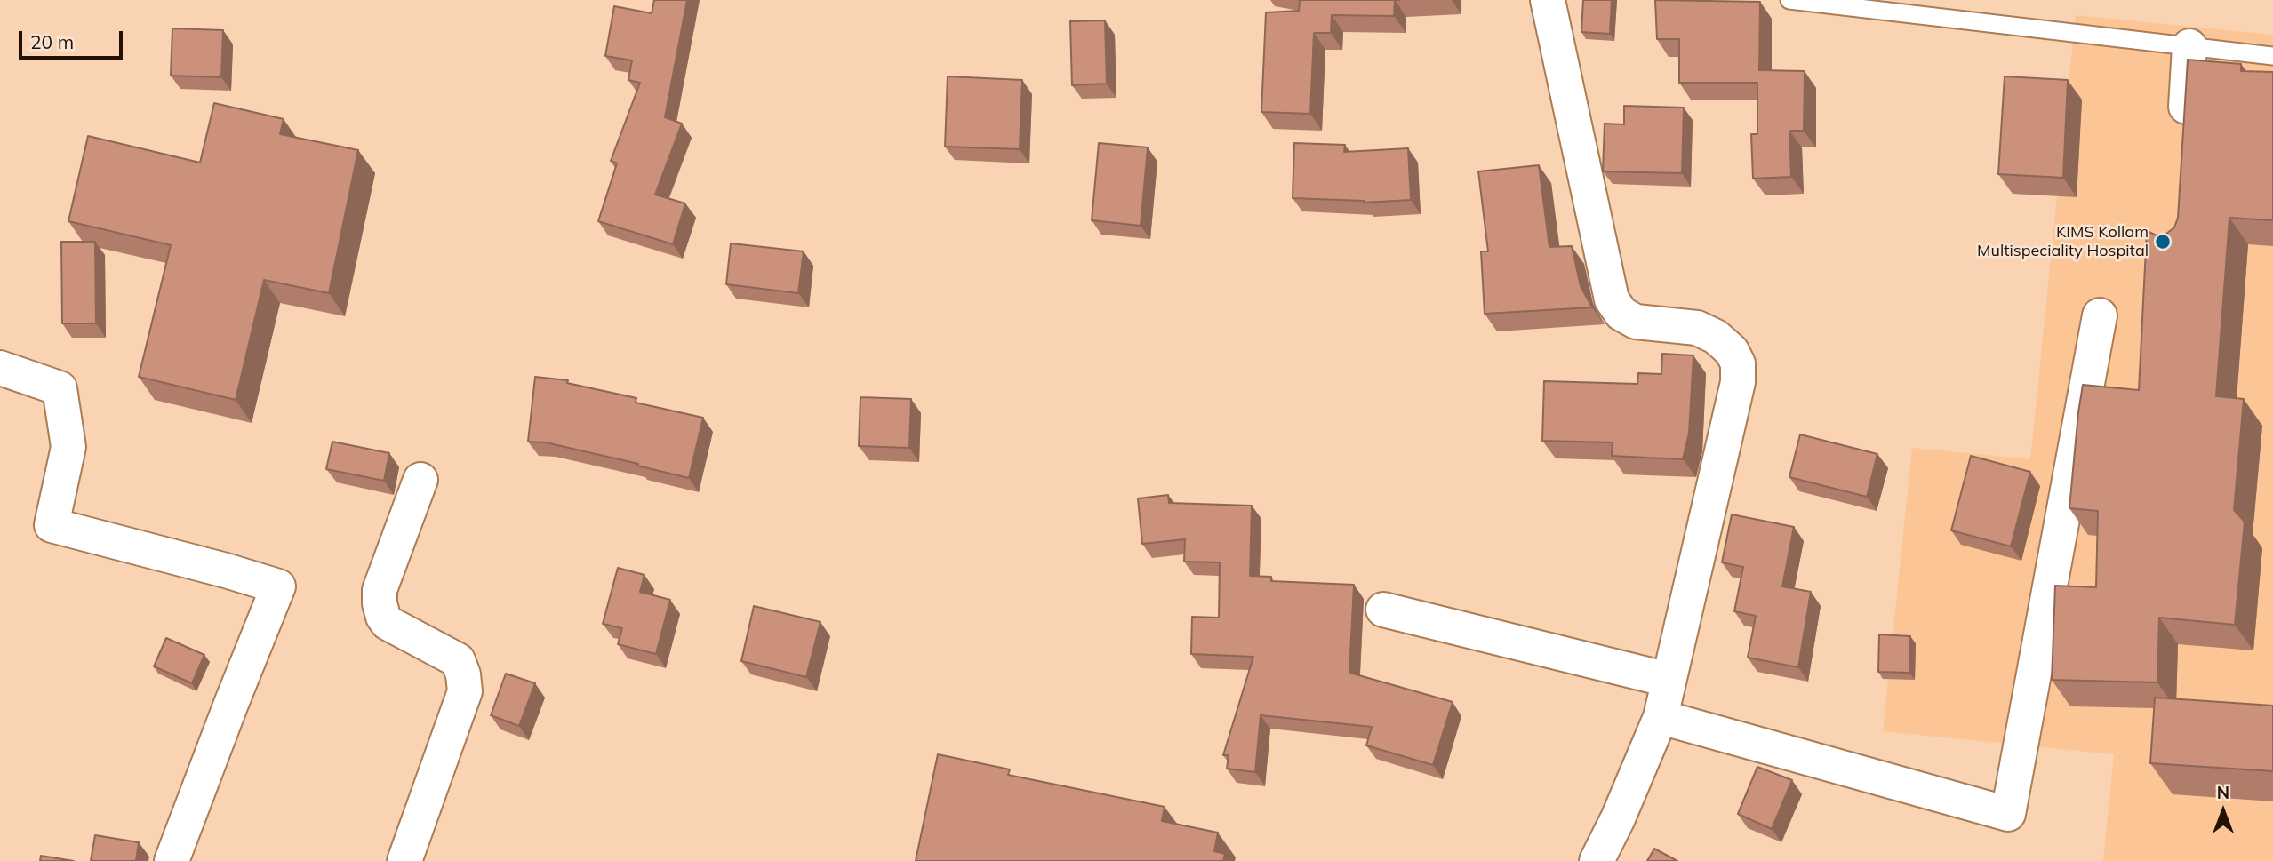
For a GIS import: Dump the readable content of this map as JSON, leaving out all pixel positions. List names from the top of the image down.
{
  "places": ["KIMS Kollam Multispeciality Hospital"],
  "scale_bar": "20 m",
  "north": "top"
}
